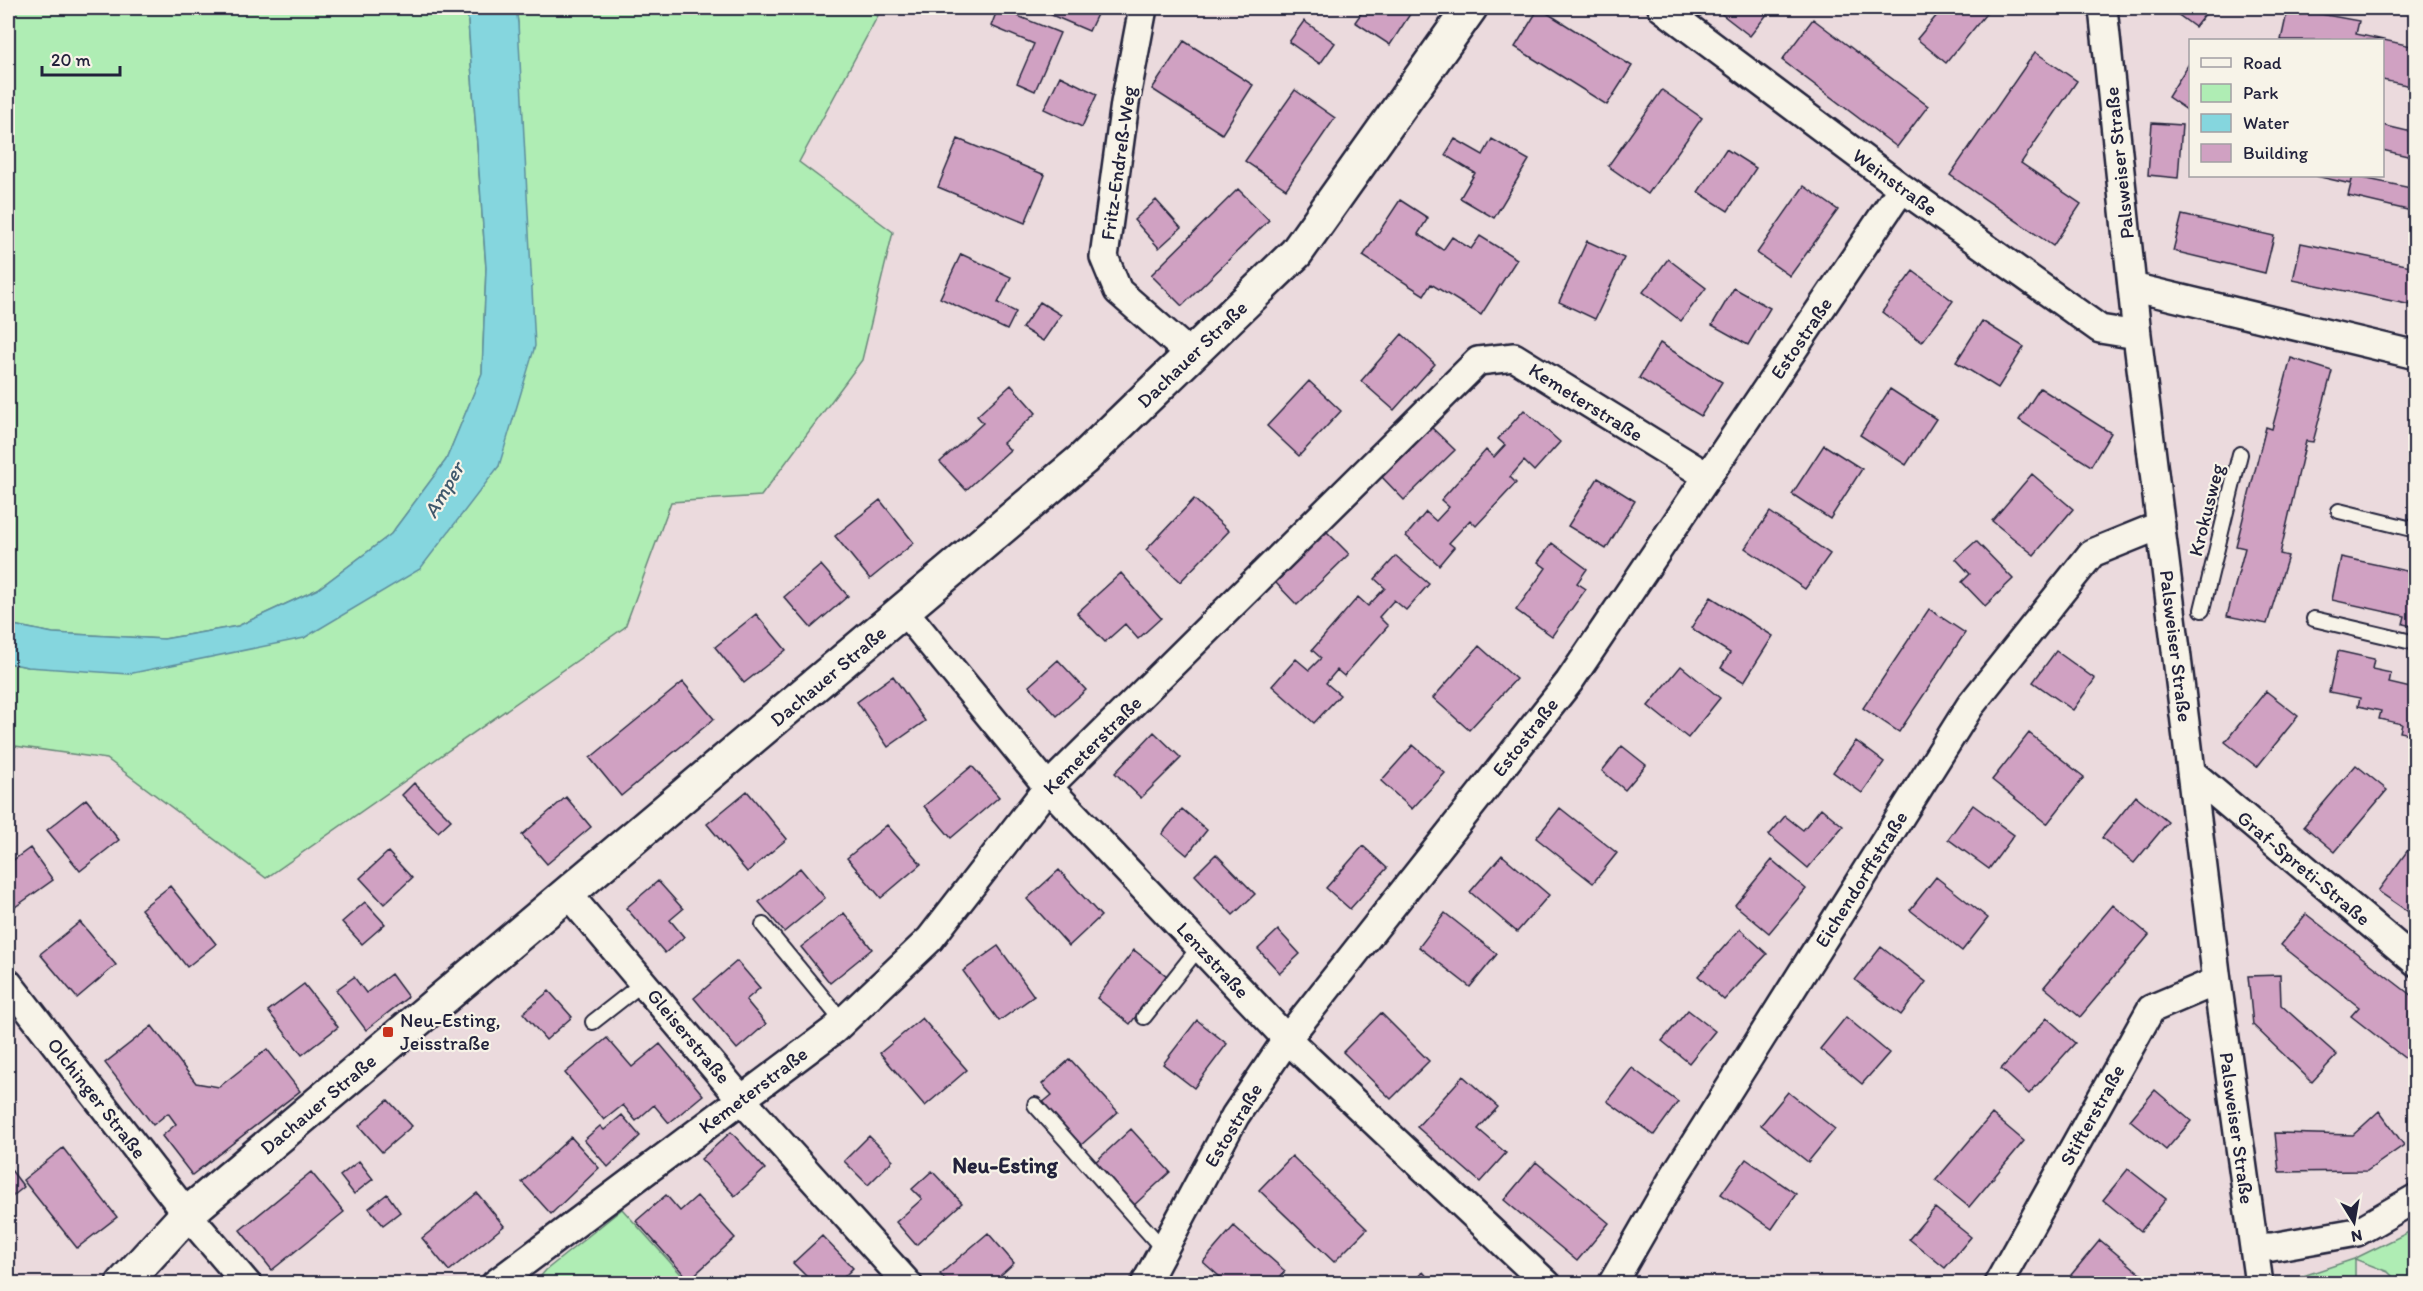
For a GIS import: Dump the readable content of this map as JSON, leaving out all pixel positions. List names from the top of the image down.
{
  "streets": {
    "street": [
      "Fritz-Endreß-Weg",
      "Palsweiser Straße",
      "Weinstraße",
      "Estostraße",
      "Dachauer Straße",
      "Kemeterstraße",
      "Graf-Spreti-Straße",
      "Eichendorffstraße",
      "Lenzstraße",
      "Gleiserstraße",
      "Olchinger Straße",
      "Stifterstraße"
    ],
    "lane": ["Krokusweg"]
  },
  "crossings": [
    ["Fritz-Endreß-Weg", "Dachauer Straße"],
    ["Palsweiser Straße", "Weinstraße"],
    ["Palsweiser Straße", "Graf-Spreti-Straße"],
    ["Palsweiser Straße", "Eichendorffstraße"],
    ["Palsweiser Straße", "Stifterstraße"],
    ["Weinstraße", "Estostraße"],
    ["Estostraße", "Kemeterstraße"],
    ["Estostraße", "Lenzstraße"],
    ["Dachauer Straße", "Lenzstraße"],
    ["Dachauer Straße", "Gleiserstraße"],
    ["Dachauer Straße", "Olchinger Straße"],
    ["Kemeterstraße", "Lenzstraße"],
    ["Kemeterstraße", "Gleiserstraße"]
  ],
  "districts": ["Neu-Esting"],
  "water": ["Amper"],
  "places": {
    "transit": ["Neu-Esting, Jeisstraße"]
  },
  "legend": [
    "Road",
    "Park",
    "Water",
    "Building"
  ],
  "scale_bar": "20 m",
  "north": "bottom"
}
